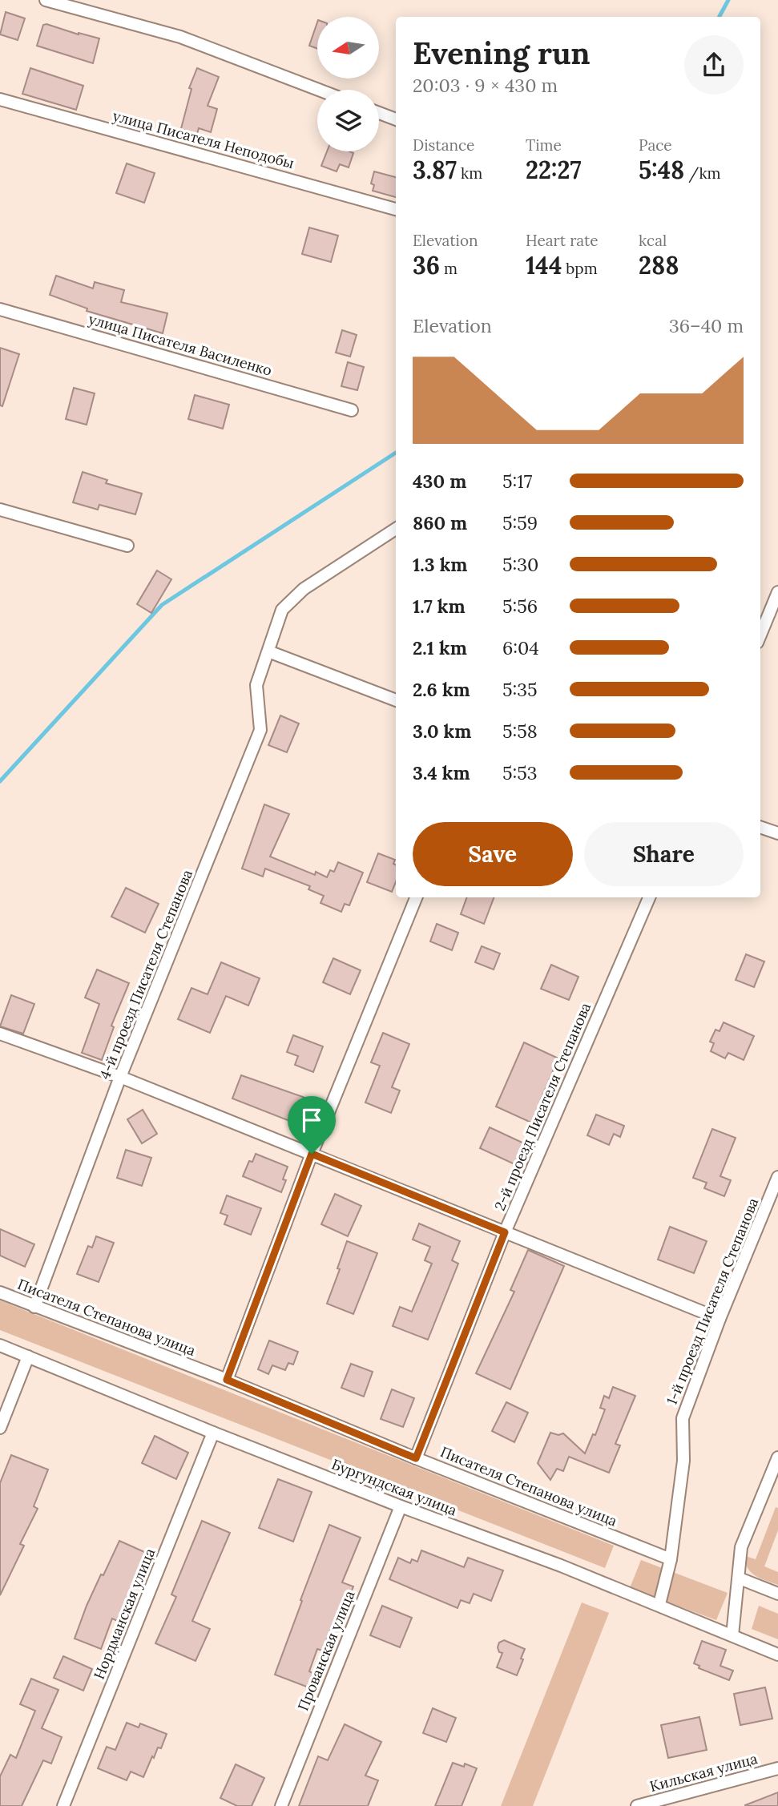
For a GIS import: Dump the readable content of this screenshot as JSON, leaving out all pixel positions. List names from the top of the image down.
{
  "streets": {
    "street": [
      "улица Писателя Неподобы",
      "улица Писателя Василенко",
      "4-й проезд Писателя Степанова",
      "2-й проезд Писателя Степанова",
      "1-й проезд Писателя Степанова",
      "Писателя Степанова улица",
      "Бургундская улица",
      "Нордманская улица",
      "Прованская улица",
      "Кильская улица"
    ]
  },
  "crossings": [
    ["4-й проезд Писателя Степанова", "Писателя Степанова улица"],
    ["2-й проезд Писателя Степанова", "Писателя Степанова улица"],
    ["1-й проезд Писателя Степанова", "Писателя Степанова улица"],
    ["1-й проезд Писателя Степанова", "Бургундская улица"],
    ["Бургундская улица", "Нордманская улица"],
    ["Бургундская улица", "Прованская улица"]
  ],
  "north": "left",
  "page": {
    "heading": ["Evening run", "20:03 · 9 × 430 m"],
    "stats": [
      ["Distance", "3.87 km"],
      ["Time", "22:27"],
      ["Pace", "5:48 /km"],
      ["Elevation", "36 m"],
      ["Heart rate", "144 bpm"],
      ["kcal", "288"]
    ],
    "chart": ["Elevation", "36–40 m"],
    "list": [
      {
        "name": "430 m",
        "note": "5:17"
      },
      {
        "name": "860 m",
        "note": "5:59"
      },
      {
        "name": "1.3 km",
        "note": "5:30"
      },
      {
        "name": "1.7 km",
        "note": "5:56"
      },
      {
        "name": "2.1 km",
        "note": "6:04"
      },
      {
        "name": "2.6 km",
        "note": "5:35"
      },
      {
        "name": "3.0 km",
        "note": "5:58"
      },
      {
        "name": "3.4 km",
        "note": "5:53"
      }
    ],
    "buttons": ["Save", "Share"]
  }
}
